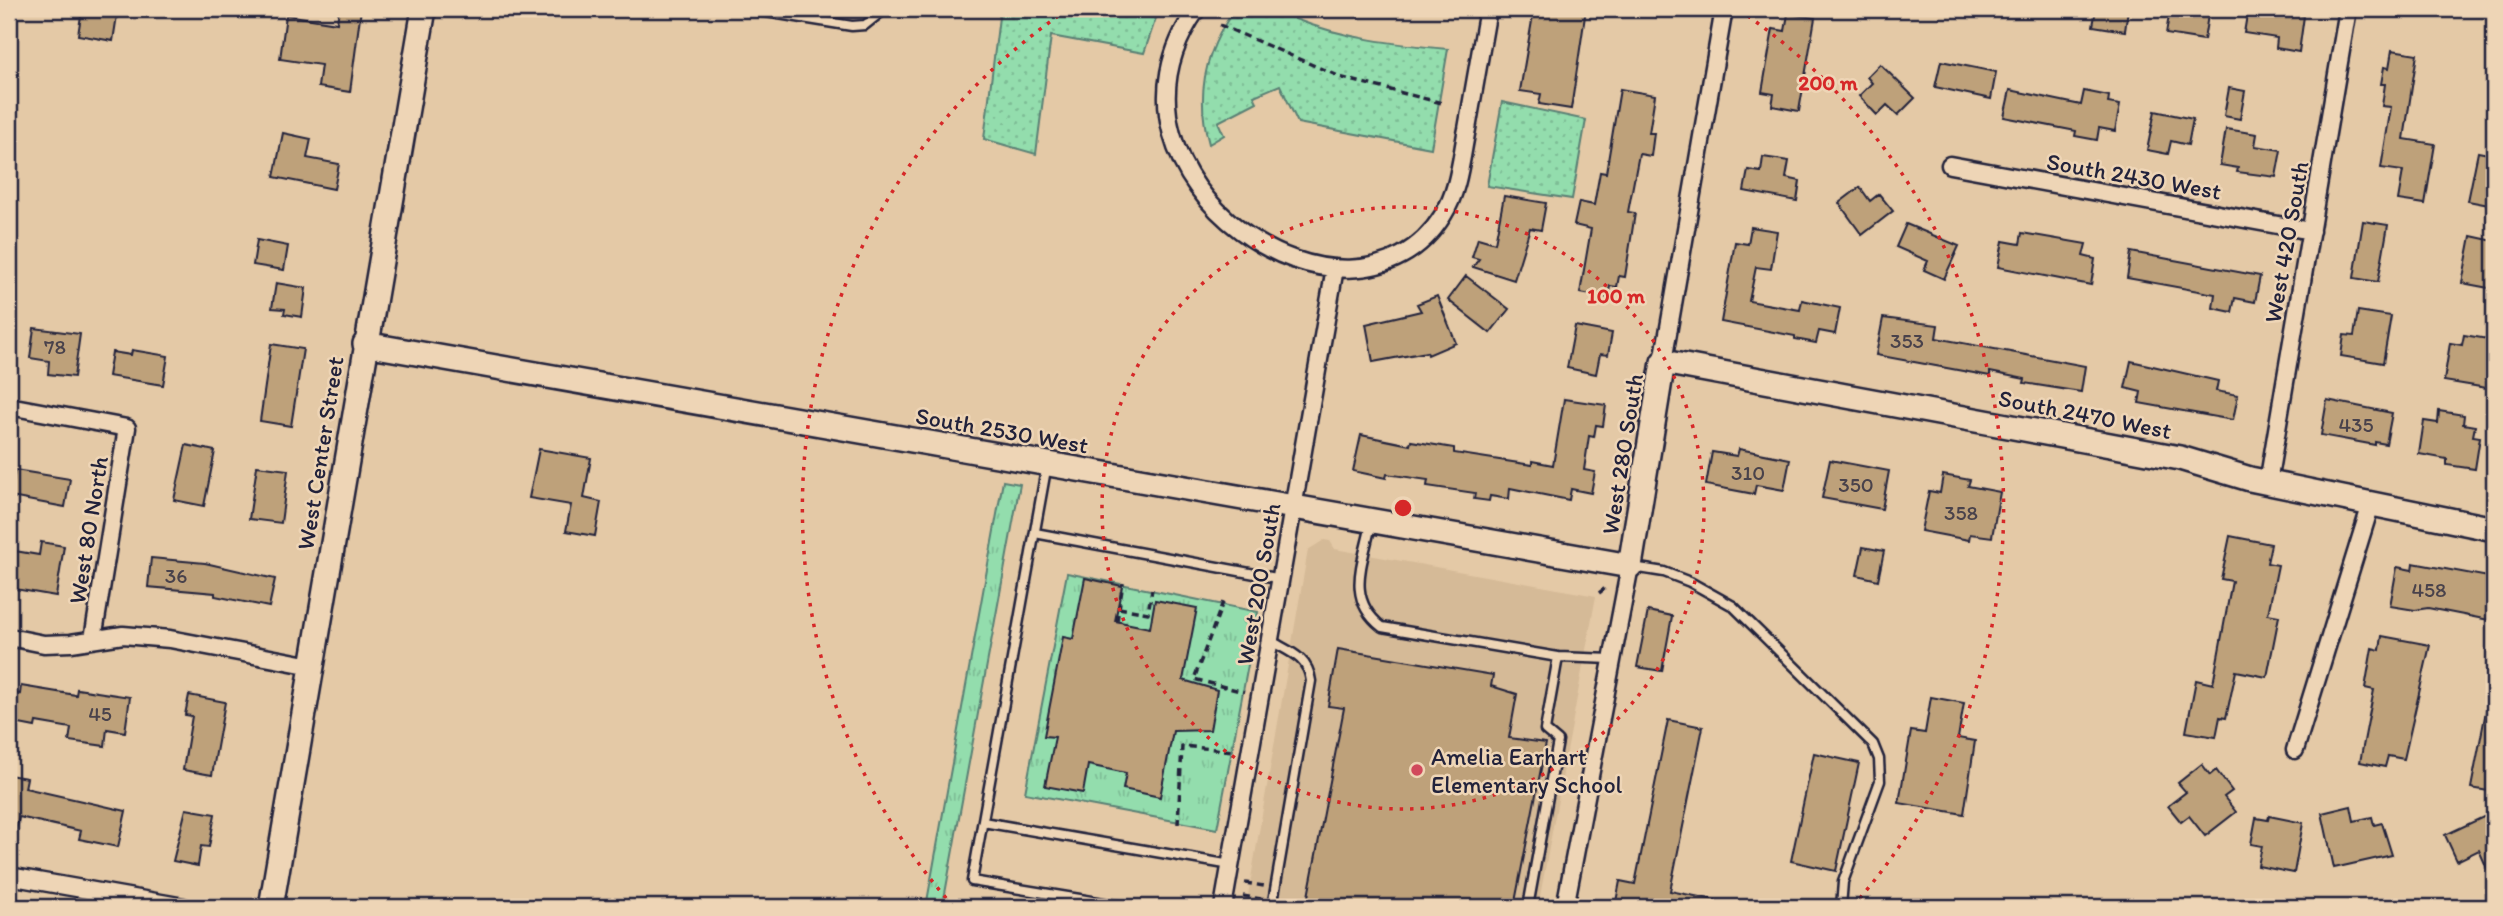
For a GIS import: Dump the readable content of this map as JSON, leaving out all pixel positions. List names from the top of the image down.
{
  "streets": {
    "street": [
      "South 2430 West",
      "West 420 South",
      "South 2470 West",
      "South 2530 West",
      "West Center Street",
      "West 280 South",
      "West 80 North",
      "West 200 South"
    ]
  },
  "crossings": [
    ["South 2430 West", "West 420 South"],
    ["West 420 South", "South 2470 West"],
    ["South 2470 West", "West 280 South"],
    ["South 2530 West", "West Center Street"],
    ["South 2530 West", "West 280 South"],
    ["South 2530 West", "West 200 South"]
  ],
  "places": ["Amelia Earhart Elementary School"],
  "house_numbers": [
    "353",
    "78",
    "435",
    "310",
    "350",
    "358",
    "36",
    "458",
    "45"
  ],
  "rings": ["200 m", "100 m"]
}
